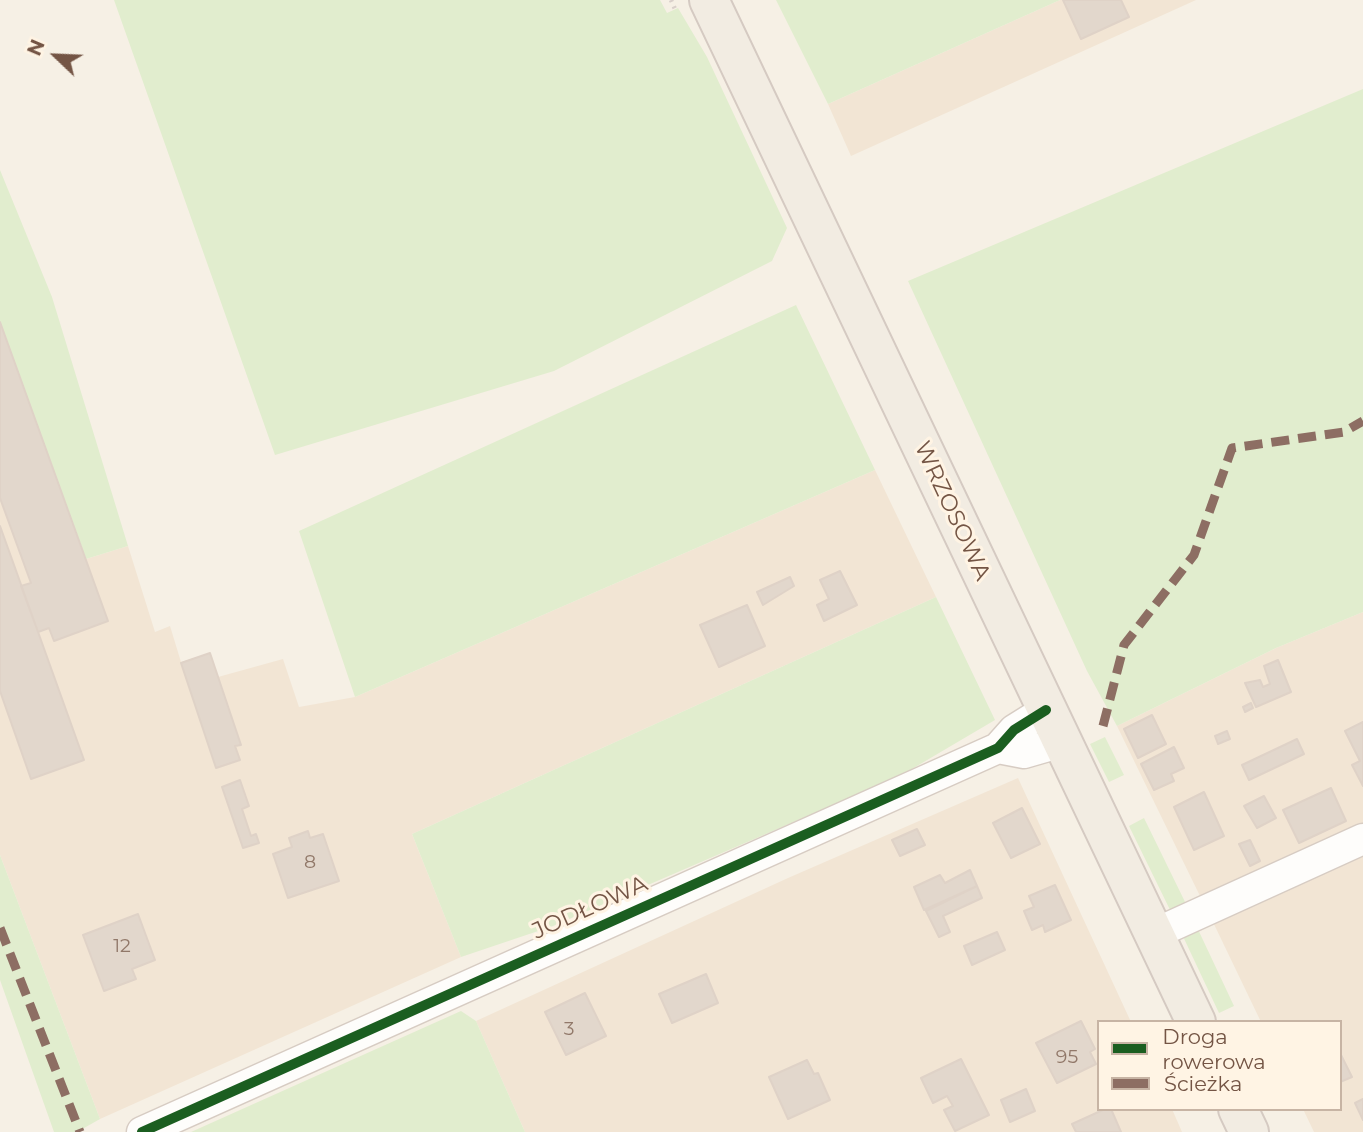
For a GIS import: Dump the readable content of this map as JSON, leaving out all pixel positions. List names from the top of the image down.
{
  "streets": {
    "main road": ["WRZOSOWA"],
    "street": ["JODŁOWA"]
  },
  "crossings": [
    ["WRZOSOWA", "JODŁOWA"]
  ],
  "house_numbers": [
    "8",
    "12",
    "3",
    "95"
  ],
  "legend": ["Droga rowerowa", "Ścieżka"],
  "north": "top left"
}
